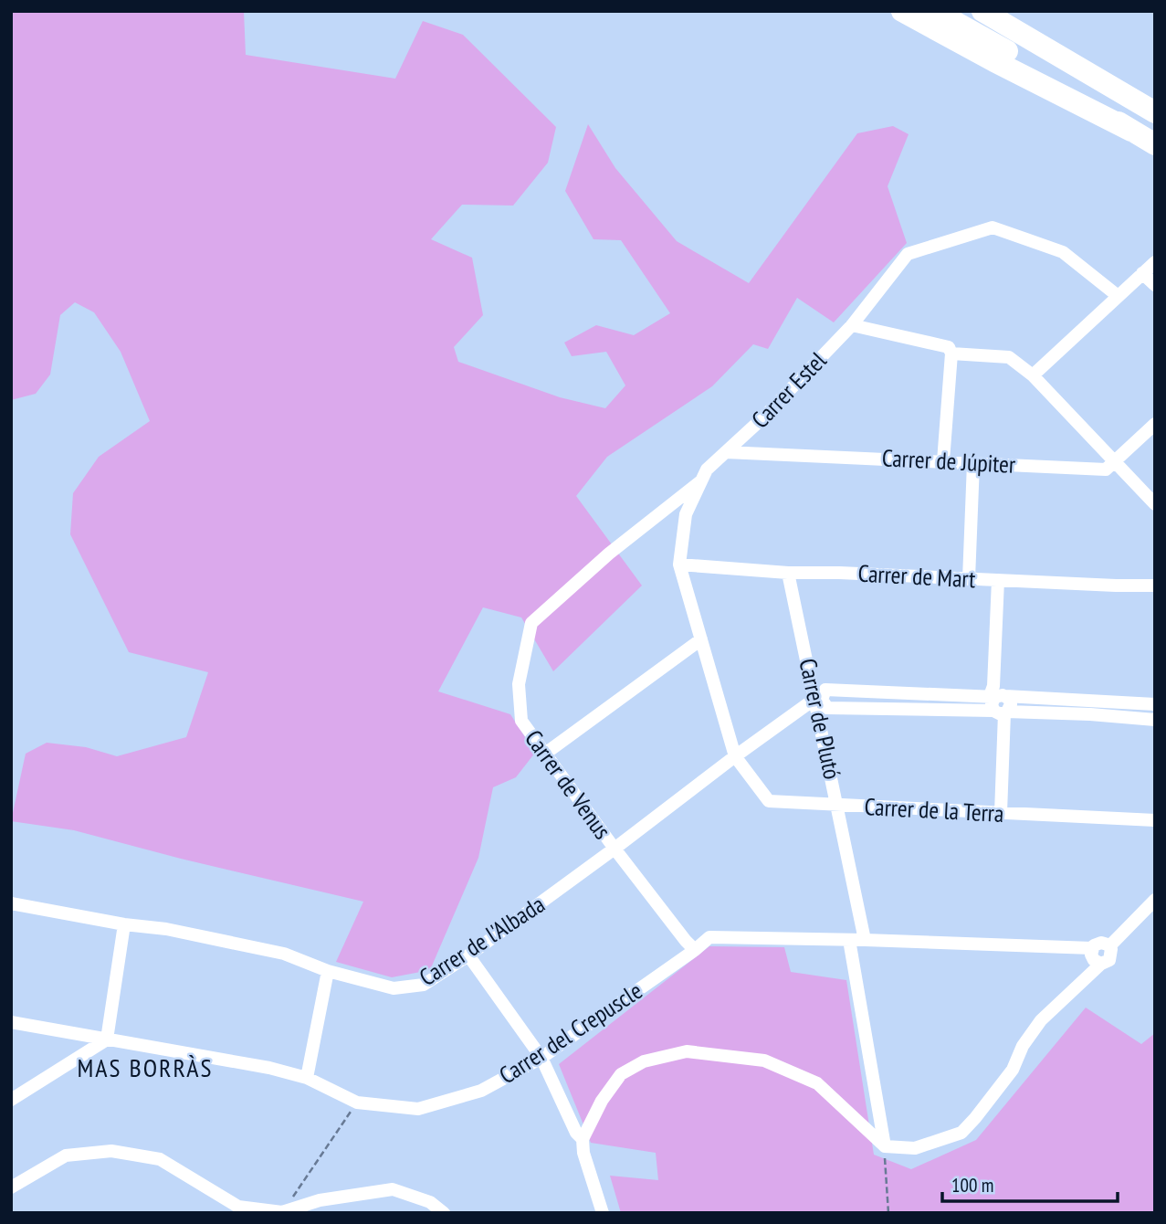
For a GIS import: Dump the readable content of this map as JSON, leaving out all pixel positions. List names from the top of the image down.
{
  "streets": {
    "street": [
      "Carrer Estel",
      "Carrer de Júpiter",
      "Carrer de Mart",
      "Carrer de Plutó",
      "Carrer de Venus",
      "Carrer de la Terra",
      "Carrer de l'Albada",
      "Carrer del Crepuscle"
    ]
  },
  "crossings": [
    ["Carrer Estel", "Carrer de Júpiter"],
    ["Carrer Estel", "Carrer de Mart"],
    ["Carrer Estel", "Carrer de Venus"],
    ["Carrer Estel", "Carrer de la Terra"],
    ["Carrer Estel", "Carrer de l'Albada"],
    ["Carrer de Mart", "Carrer de Plutó"],
    ["Carrer de Plutó", "Carrer de la Terra"],
    ["Carrer de Plutó", "Carrer de l'Albada"],
    ["Carrer de Plutó", "Carrer del Crepuscle"],
    ["Carrer de Venus", "Carrer de l'Albada"],
    ["Carrer de Venus", "Carrer del Crepuscle"],
    ["Carrer de la Terra", "Carrer de l'Albada"]
  ],
  "districts": ["MAS BORRÀS"],
  "scale_bar": "100 m"
}
